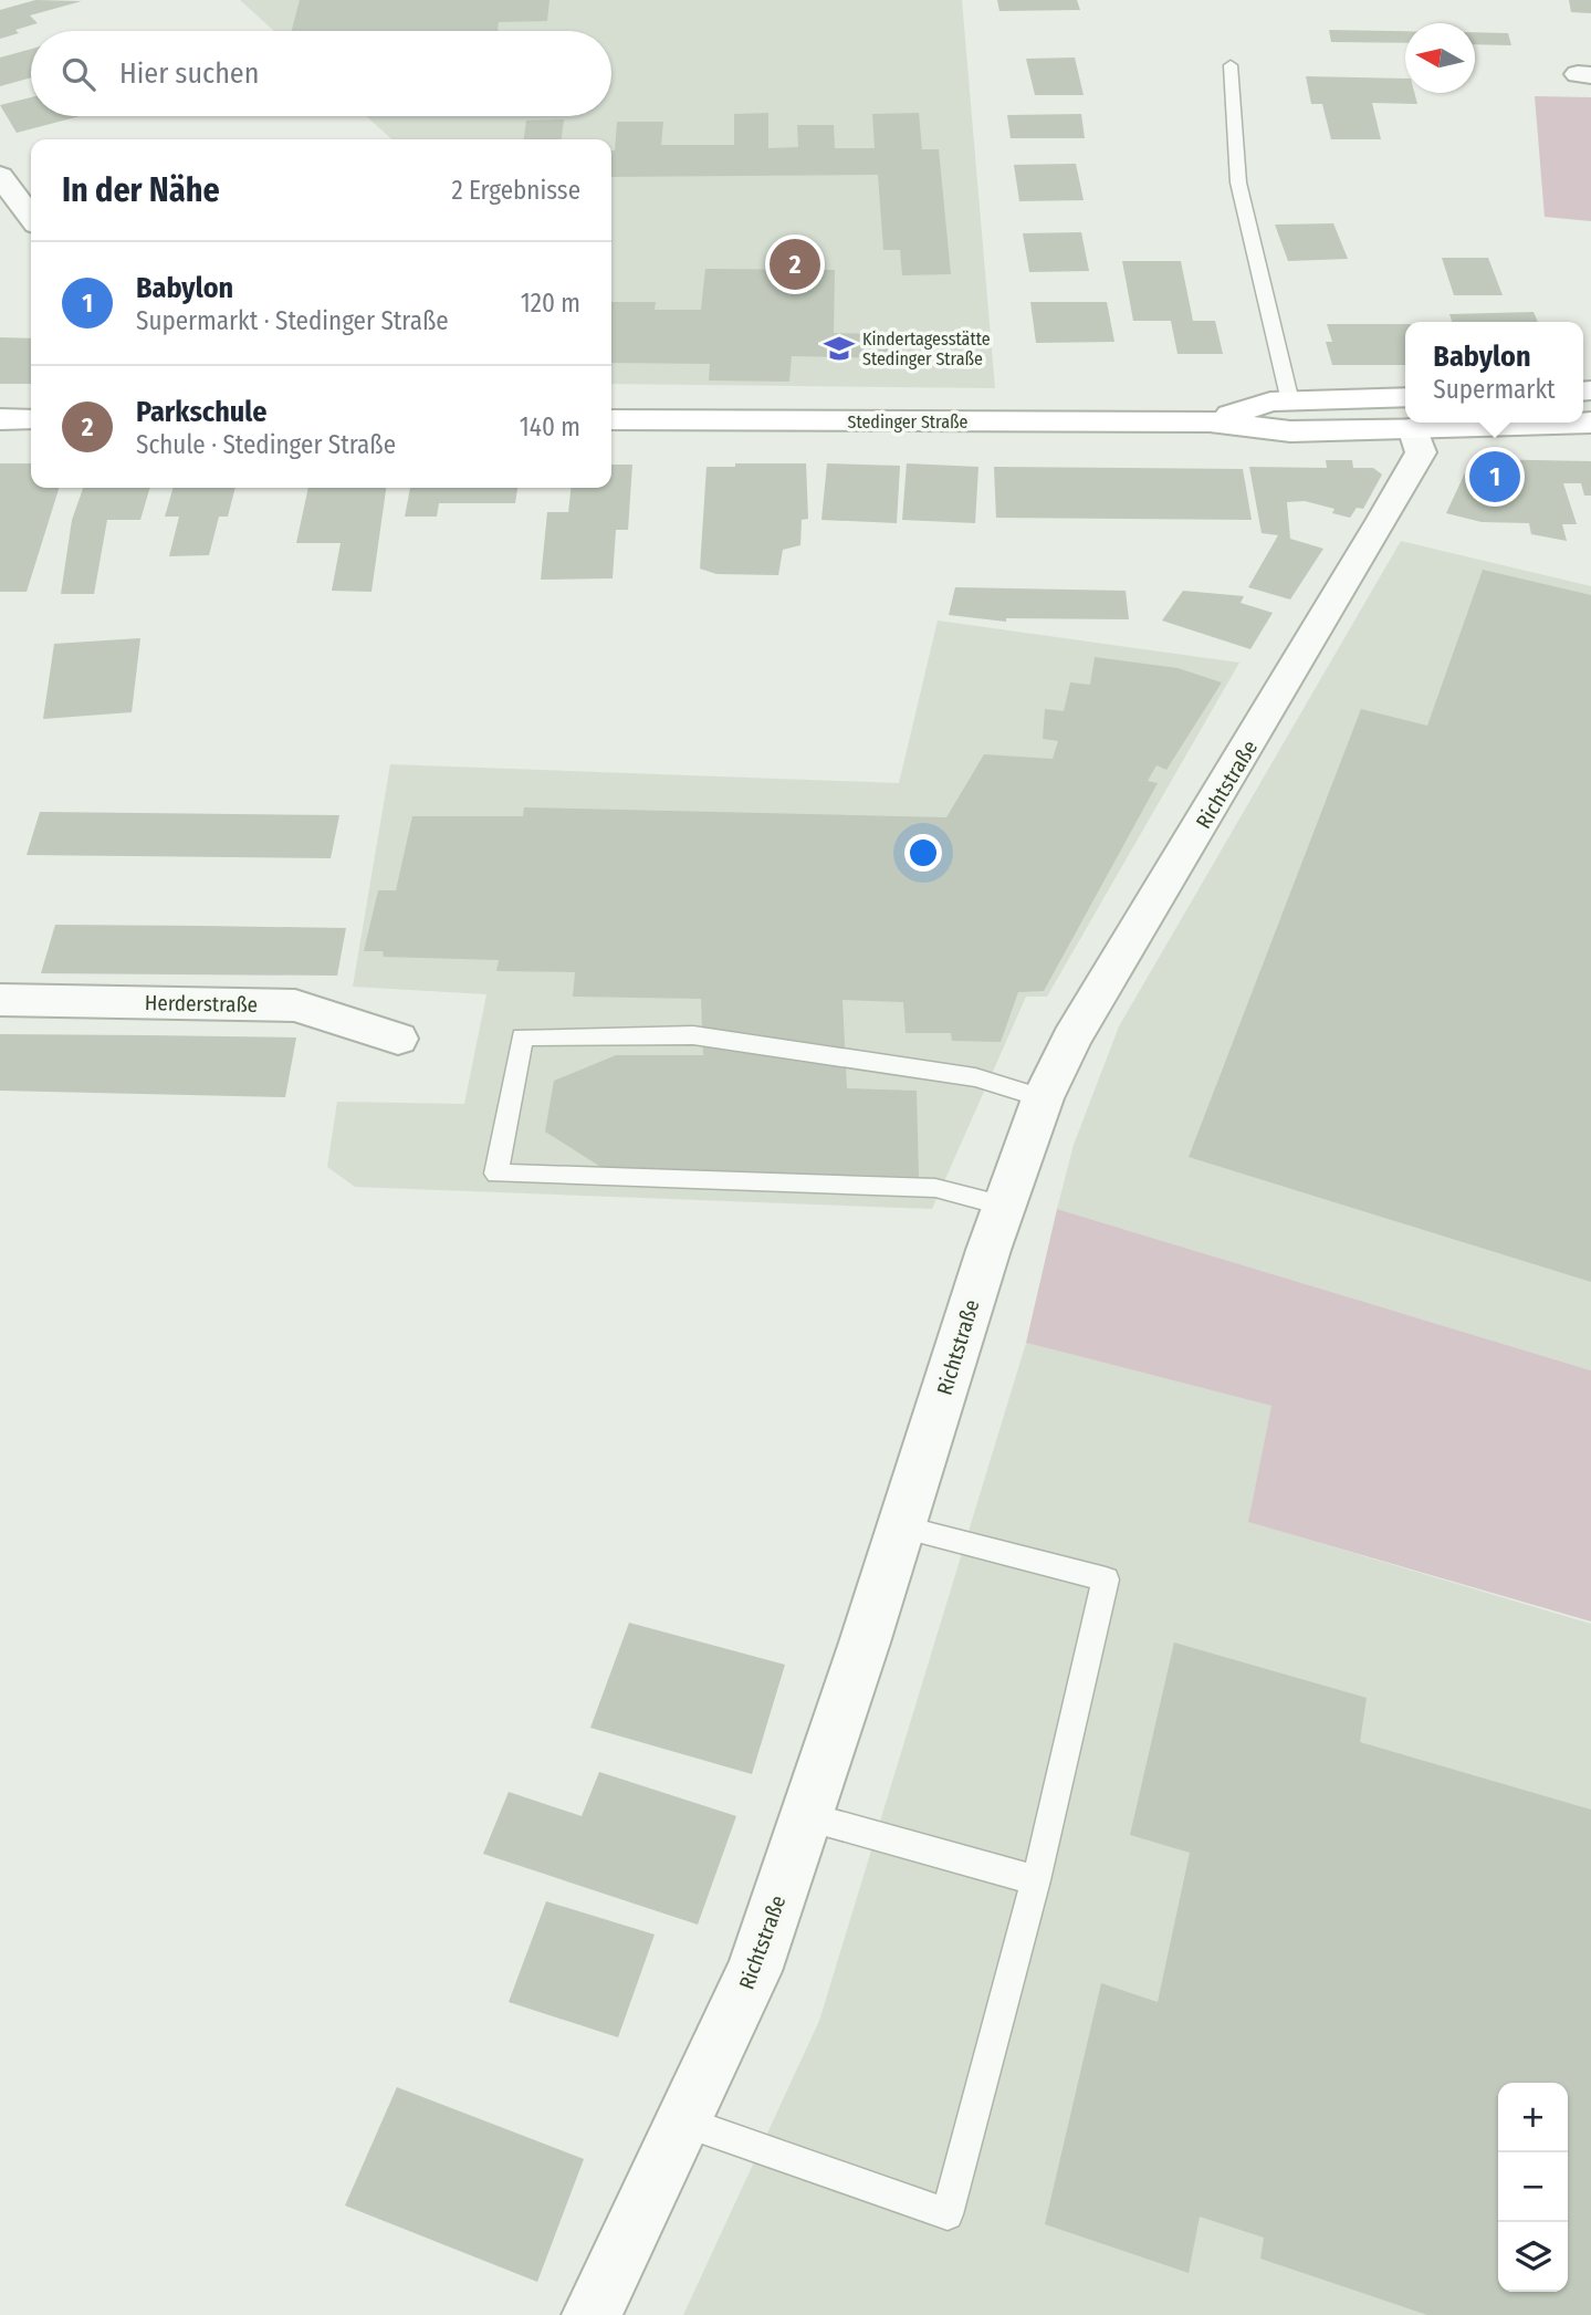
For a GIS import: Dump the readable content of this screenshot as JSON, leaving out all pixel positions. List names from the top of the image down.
{
  "streets": {
    "main road": ["Stedinger Straße"],
    "street": ["Richtstraße", "Herderstraße"]
  },
  "places": {
    "school or university": ["Kindertagesstätte Stedinger Straße"]
  },
  "north": "left",
  "page": {
    "search": "Hier suchen",
    "heading": ["In der Nähe", "2 Ergebnisse"],
    "pins": ["2", "1"],
    "list": [
      {
        "mark": "1",
        "name": "Babylon",
        "note": "Supermarkt · Stedinger Straße",
        "value": "120 m"
      },
      {
        "mark": "2",
        "name": "Parkschule",
        "note": "Schule · Stedinger Straße",
        "value": "140 m"
      }
    ],
    "popup": ["Babylon", "Supermarkt"],
    "map_buttons": ["+", "−"]
  }
}
